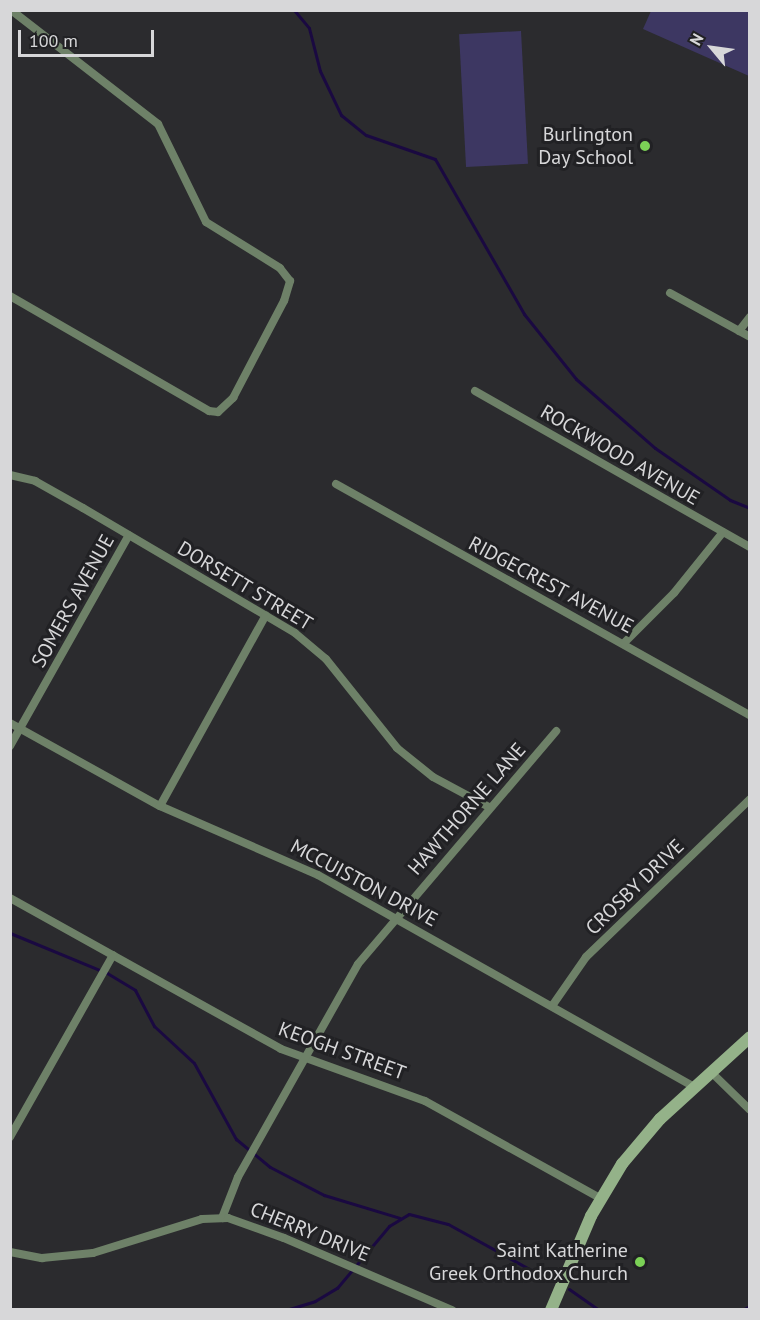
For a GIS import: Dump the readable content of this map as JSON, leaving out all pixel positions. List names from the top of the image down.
{
  "streets": {
    "street": [
      "ROCKWOOD AVENUE",
      "RIDGECREST AVENUE",
      "DORSETT STREET",
      "SOMERS AVENUE",
      "HAWTHORNE LANE",
      "MCCUISTON DRIVE",
      "CROSBY DRIVE",
      "KEOGH STREET",
      "CHERRY DRIVE"
    ]
  },
  "crossings": [
    ["DORSETT STREET", "SOMERS AVENUE"],
    ["DORSETT STREET", "HAWTHORNE LANE"],
    ["SOMERS AVENUE", "MCCUISTON DRIVE"],
    ["HAWTHORNE LANE", "MCCUISTON DRIVE"],
    ["HAWTHORNE LANE", "KEOGH STREET"],
    ["HAWTHORNE LANE", "CHERRY DRIVE"],
    ["MCCUISTON DRIVE", "CROSBY DRIVE"]
  ],
  "places": ["Burlington Day School", "Saint Katherine Greek Orthodox Church"],
  "scale_bar": "100 m",
  "north": "top left"
}
